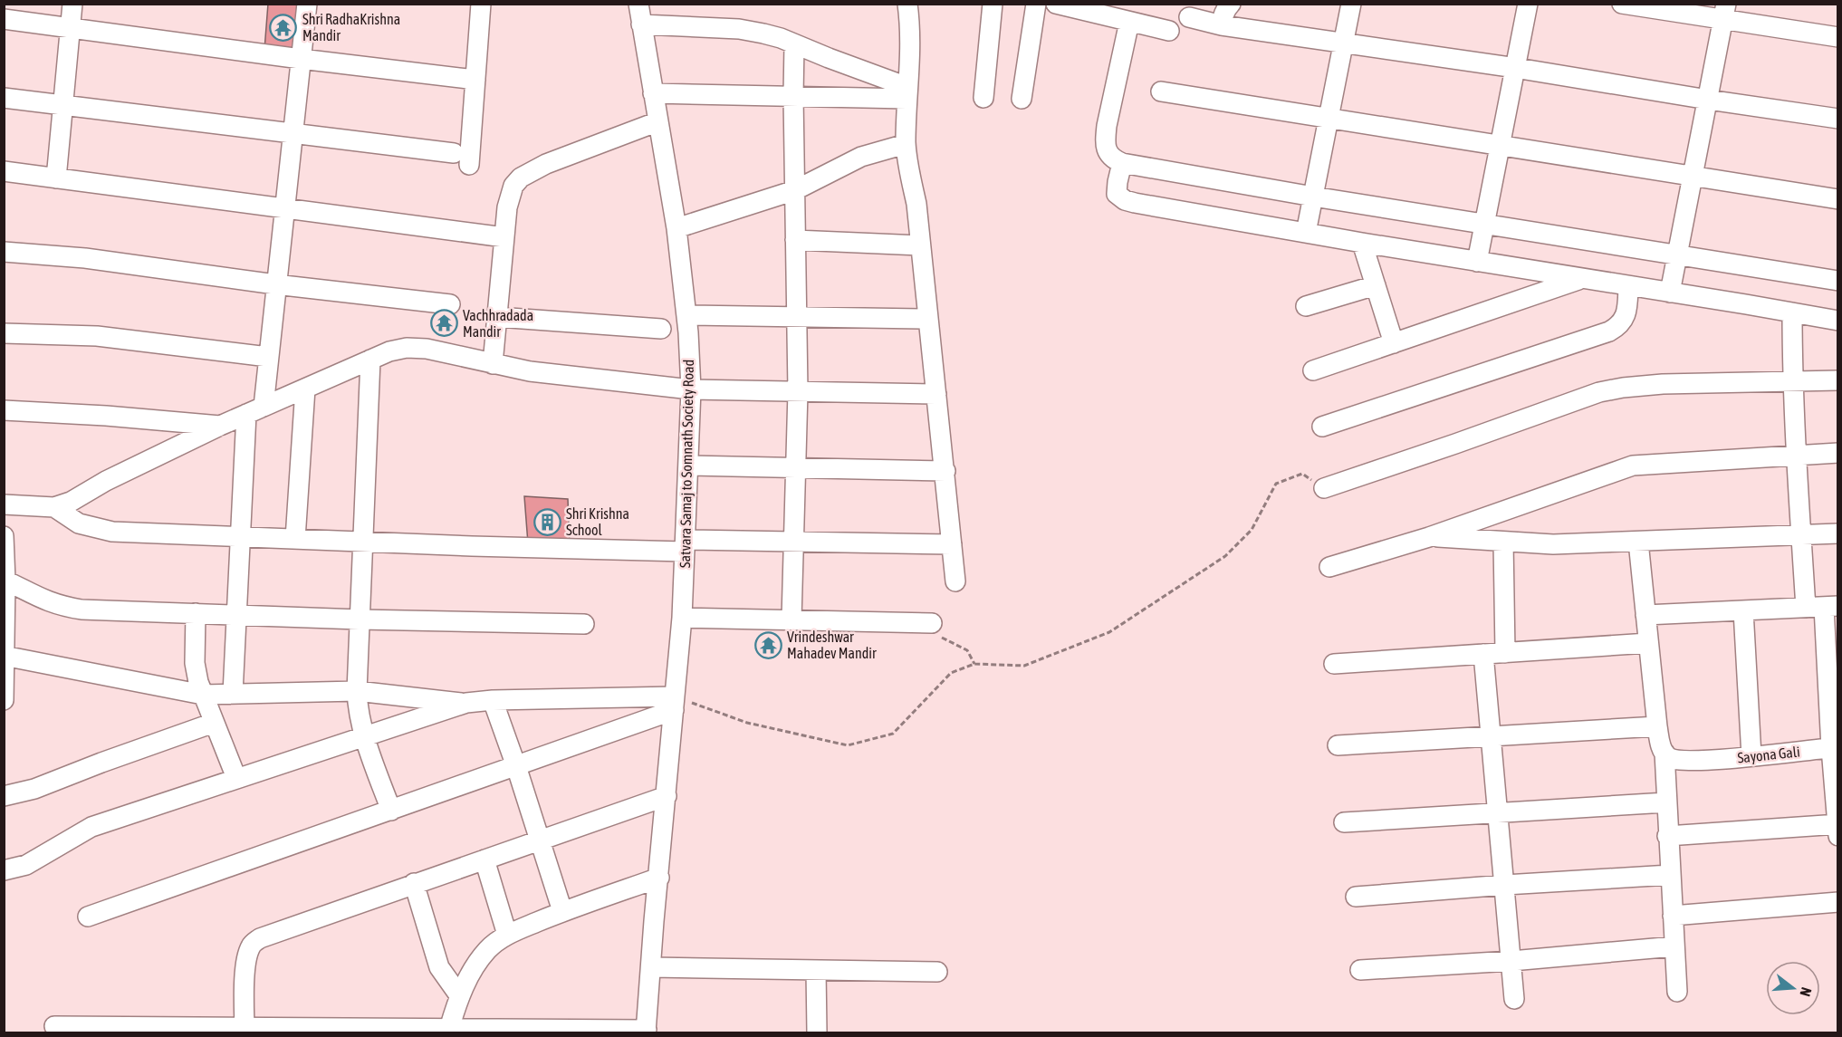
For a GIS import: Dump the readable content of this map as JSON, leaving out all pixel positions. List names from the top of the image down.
{
  "streets": {
    "street": ["Satvara Samaj to Somnath Society Road", "Sayona Gali"]
  },
  "places": {
    "temple": ["Shri RadhaKrishna Mandir", "Vachhradada Mandir", "Vrindeshwar Mahadev Mandir"],
    "building": ["Shri Krishna School"]
  },
  "north": "right"
}
